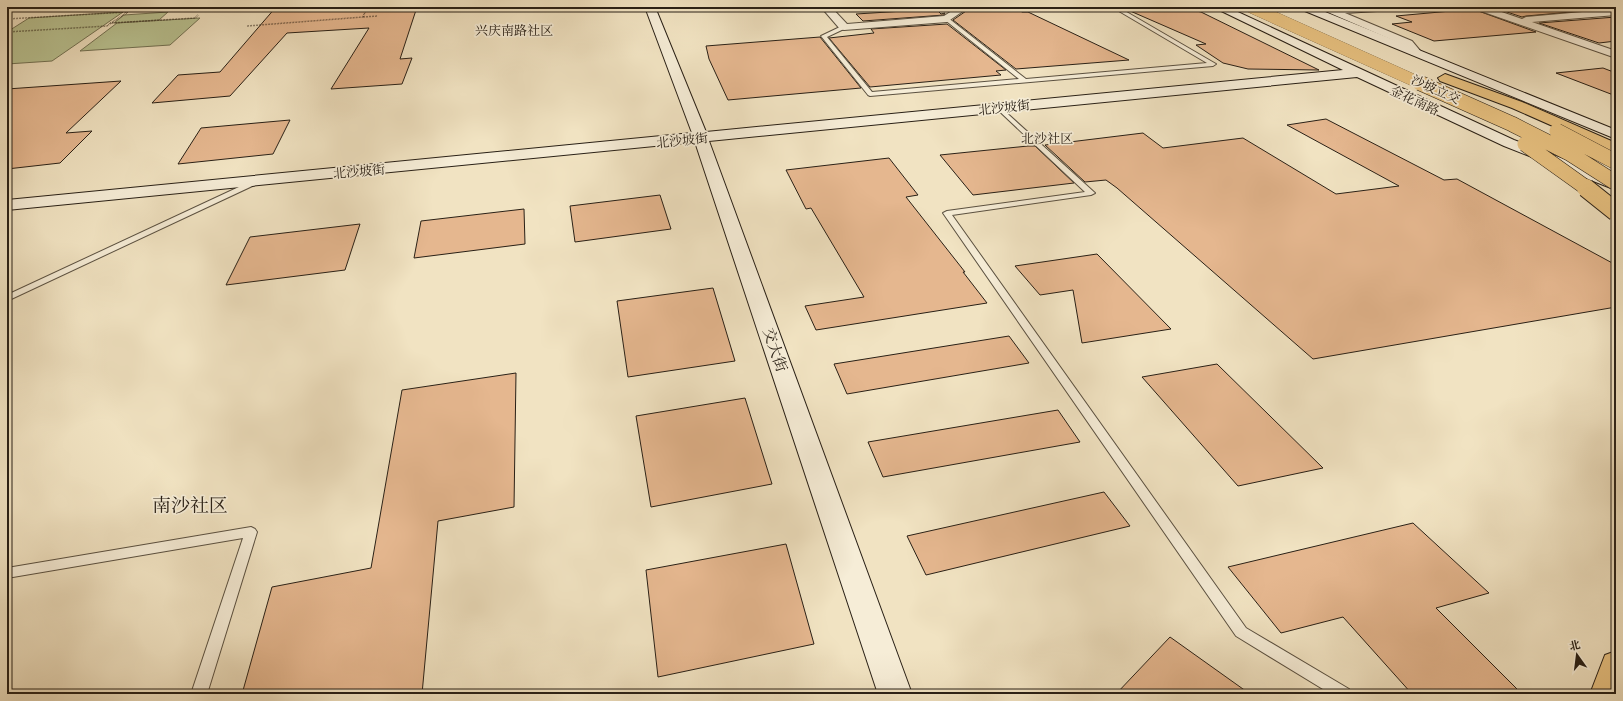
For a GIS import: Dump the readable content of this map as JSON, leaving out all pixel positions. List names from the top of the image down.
{
  "streets": {
    "highway": ["沙坡立交"],
    "street": ["金花南路", "北沙坡街", "交大街"]
  },
  "crossings": [
    ["沙坡立交", "金花南路"],
    ["金花南路", "北沙坡街"],
    ["北沙坡街", "交大街"]
  ],
  "districts": ["兴庆南路社区", "北沙社区", "南沙社区"],
  "north": "top"
}
